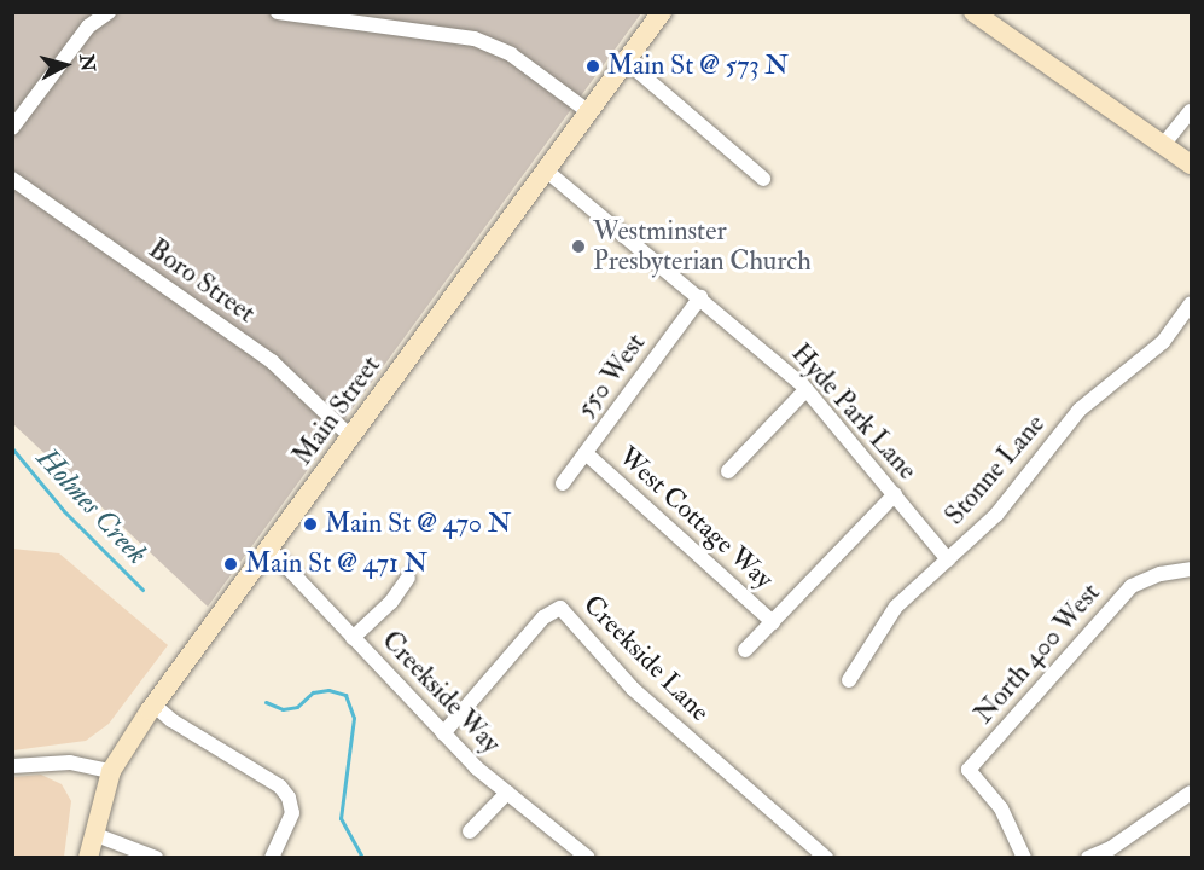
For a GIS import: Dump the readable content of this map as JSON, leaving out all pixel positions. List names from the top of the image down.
{
  "streets": {
    "main road": ["Main Street"],
    "street": [
      "Boro Street",
      "550 West",
      "Hyde Park Lane",
      "Stonne Lane",
      "West Cottage Way",
      "North 400 West",
      "Creekside Lane",
      "Creekside Way"
    ]
  },
  "crossings": [
    ["Boro Street", "Main Street"],
    ["550 West", "Hyde Park Lane"],
    ["550 West", "West Cottage Way"],
    ["Main Street", "Hyde Park Lane"],
    ["Main Street", "Creekside Way"],
    ["Hyde Park Lane", "Stonne Lane"],
    ["Creekside Lane", "Creekside Way"]
  ],
  "water": ["Holmes Creek"],
  "places": [
    "Main St @ 573 N",
    "Westminster Presbyterian Church",
    "Main St @ 470 N",
    "Main St @ 471 N"
  ],
  "north": "right"
}
